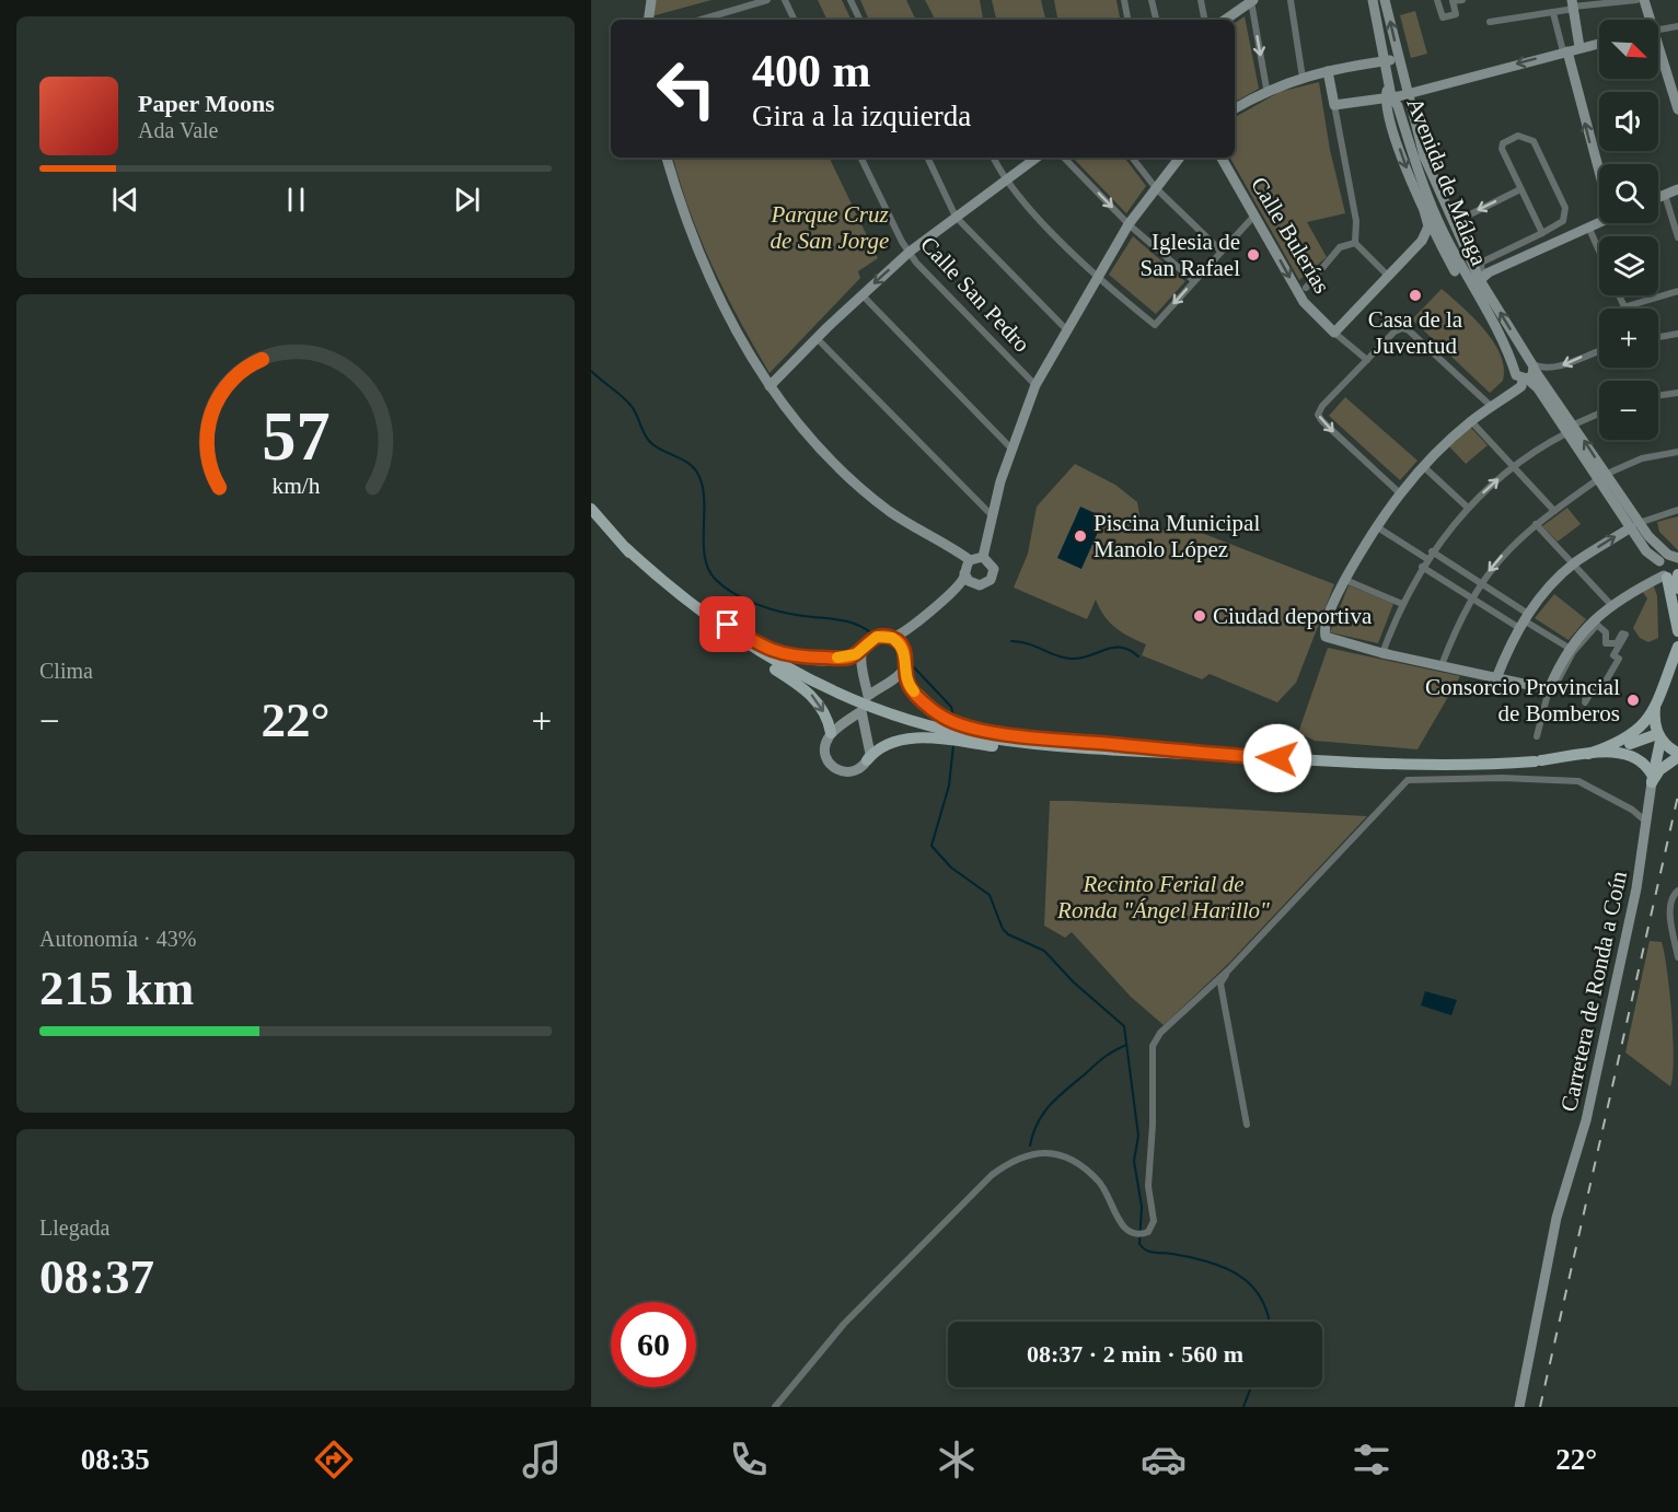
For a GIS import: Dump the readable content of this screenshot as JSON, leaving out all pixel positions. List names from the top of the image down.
{
  "streets": {
    "main road": ["Avenida de Málaga", "Calle Bulerías", "Carretera de Ronda a Coín"],
    "street": ["Calle San Pedro"]
  },
  "one_way": ["Calle Bulerías"],
  "parks": ["Parque Cruz de San Jorge", "Recinto Ferial de Ronda \"Ángel Harillo\""],
  "places": [
    "Iglesia de San Rafael",
    "Casa de la Juventud",
    "Piscina Municipal Manolo López",
    "Ciudad deportiva",
    "Consorcio Provincial de Bomberos"
  ],
  "north": "bottom right",
  "page": {
    "map_buttons": ["+", "−"],
    "turn": ["400 m", "Gira a la izquierda"],
    "song": ["Paper Moons", "Ada Vale"],
    "tile": [
      "Clima",
      ["Autonomía · 43%", "215 km"],
      ["Llegada", "08:37"]
    ],
    "heat": ["−", "22°", "+"],
    "limit": "60",
    "trip": "08:37 · 2 min · 560 m",
    "tabs": ["08:35", "22°"],
    "gauge": ["57", "km/h"]
  }
}
